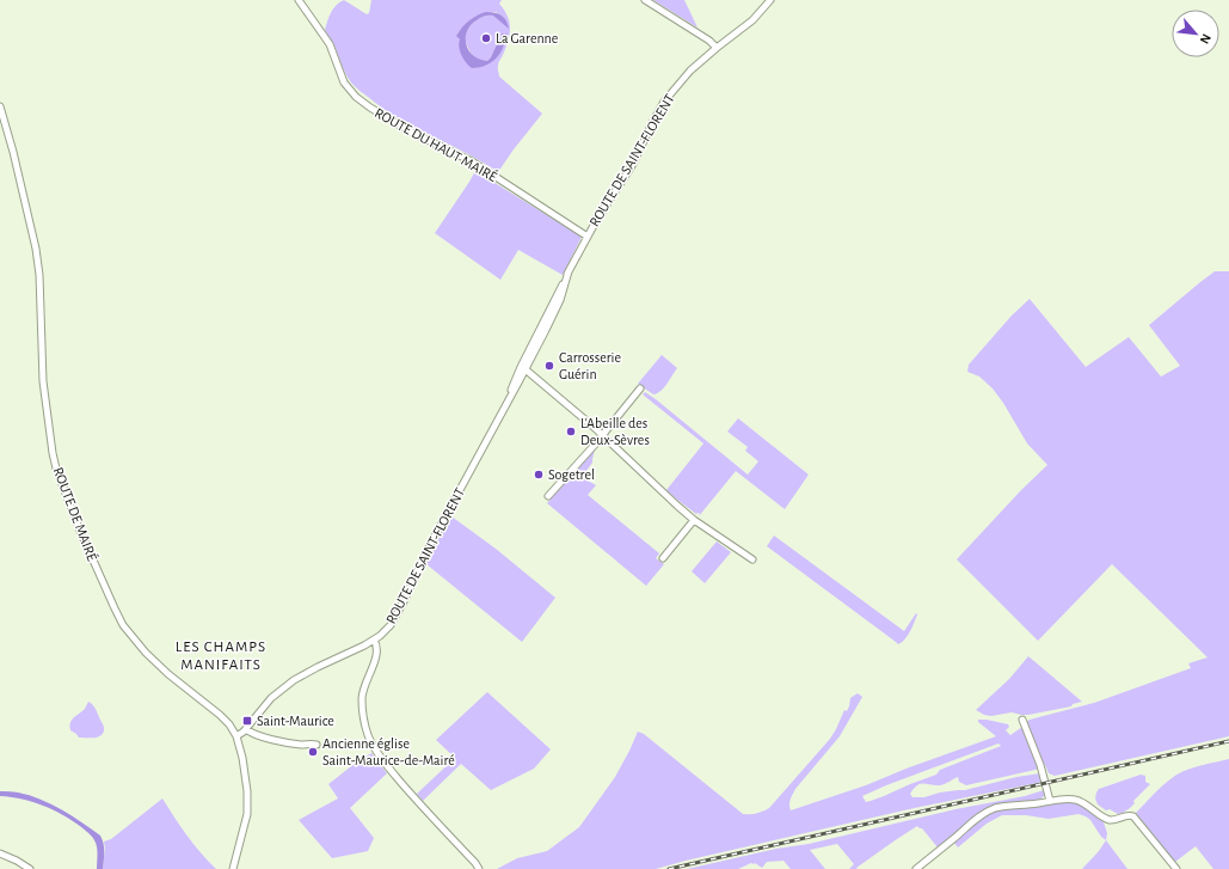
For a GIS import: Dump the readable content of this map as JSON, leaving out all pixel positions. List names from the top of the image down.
{
  "streets": {
    "street": ["ROUTE DU HAUT MAIRÉ", "ROUTE DE SAINT-FLORENT", "ROUTE DE MAIRÉ"]
  },
  "crossings": [
    ["ROUTE DU HAUT MAIRÉ", "ROUTE DE SAINT-FLORENT"],
    ["ROUTE DE SAINT-FLORENT", "ROUTE DE MAIRÉ"]
  ],
  "districts": ["LES CHAMPS MANIFAITS"],
  "places": {
    "other": [
      "La Garenne",
      "Carrosserie Guérin",
      "L'Abeille des Deux-Sèvres",
      "Sogetrel",
      "Ancienne église Saint-Maurice-de-Mairé"
    ],
    "transit": ["Saint-Maurice"]
  },
  "north": "bottom right"
}
